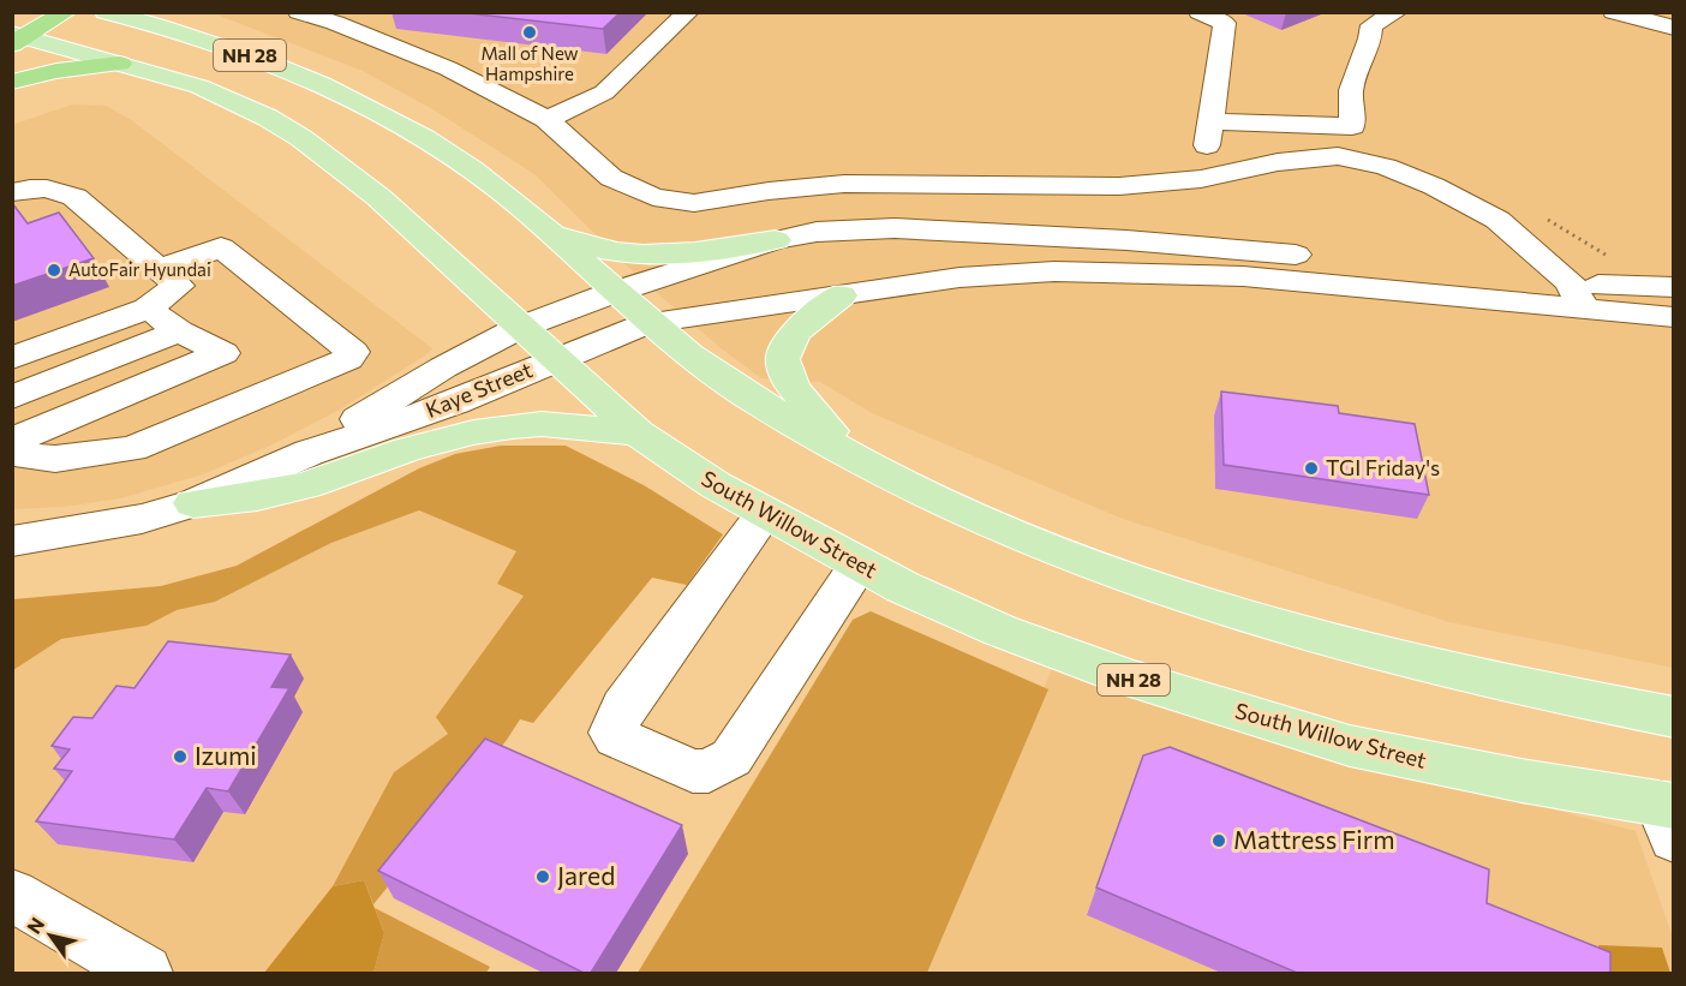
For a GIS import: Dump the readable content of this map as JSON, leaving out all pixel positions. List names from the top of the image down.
{
  "streets": {
    "main road": ["NH 28", "South Willow Street"],
    "street": ["Kaye Street"]
  },
  "crossings": [
    ["NH 28", "Kaye Street"],
    ["Kaye Street", "South Willow Street"]
  ],
  "places": [
    "Mall of New Hampshire",
    "AutoFair Hyundai",
    "TGI Friday's",
    "Izumi",
    "Mattress Firm",
    "Jared"
  ],
  "north": "top left"
}
